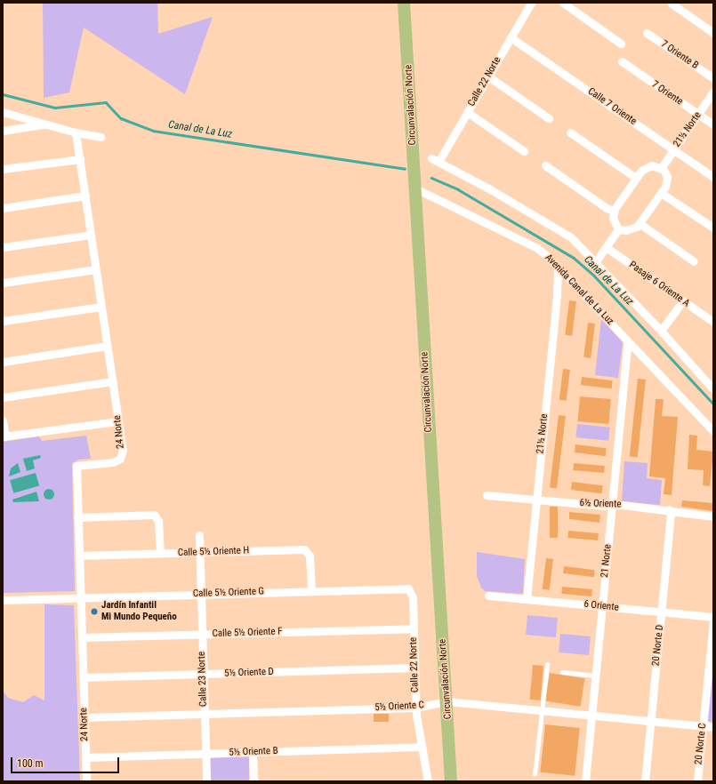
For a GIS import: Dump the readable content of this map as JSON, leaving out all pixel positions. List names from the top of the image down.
{
  "streets": {
    "main road": ["Circunvalación Norte"],
    "street": [
      "7 Oriente B",
      "Calle 22 Norte",
      "7 Oriente",
      "Calle 7 Oriente",
      "21½ Norte",
      "Pasaje 6 Oriente A",
      "Avenida Canal de La Luz",
      "24 Norte",
      "6½ Oriente",
      "Calle 5½ Oriente H",
      "21 Norte",
      "Calle 5½ Oriente G",
      "6 Oriente",
      "Calle 5½ Oriente F",
      "20 Norte D",
      "5½ Oriente D",
      "Calle 23 Norte",
      "5½ Oriente C",
      "20 Norte C",
      "5½ Oriente B"
    ]
  },
  "crossings": [
    ["Calle 22 Norte", "Calle 7 Oriente"],
    ["Calle 22 Norte", "Calle 5½ Oriente G"],
    ["Calle 22 Norte", "Calle 5½ Oriente F"],
    ["Calle 22 Norte", "5½ Oriente D"],
    ["Calle 22 Norte", "5½ Oriente C"],
    ["Calle 22 Norte", "5½ Oriente B"],
    ["7 Oriente", "21½ Norte"],
    ["Circunvalación Norte", "Avenida Canal de La Luz"],
    ["Circunvalación Norte", "5½ Oriente C"],
    ["Calle 7 Oriente", "21½ Norte"],
    ["21½ Norte", "Avenida Canal de La Luz"],
    ["21½ Norte", "6½ Oriente"],
    ["21½ Norte", "6 Oriente"],
    ["Avenida Canal de La Luz", "21 Norte"],
    ["24 Norte", "Calle 5½ Oriente H"],
    ["24 Norte", "Calle 5½ Oriente G"],
    ["24 Norte", "Calle 5½ Oriente F"],
    ["24 Norte", "5½ Oriente D"],
    ["24 Norte", "5½ Oriente C"],
    ["24 Norte", "5½ Oriente B"],
    ["6½ Oriente", "21 Norte"],
    ["6½ Oriente", "20 Norte D"],
    ["Calle 5½ Oriente H", "Calle 5½ Oriente G"],
    ["Calle 5½ Oriente H", "Calle 23 Norte"],
    ["21 Norte", "6 Oriente"],
    ["21 Norte", "5½ Oriente C"],
    ["Calle 5½ Oriente G", "Calle 23 Norte"],
    ["6 Oriente", "20 Norte D"],
    ["Calle 5½ Oriente F", "Calle 23 Norte"],
    ["20 Norte D", "5½ Oriente C"],
    ["5½ Oriente D", "Calle 23 Norte"],
    ["Calle 23 Norte", "5½ Oriente C"],
    ["Calle 23 Norte", "5½ Oriente B"],
    ["5½ Oriente C", "20 Norte C"]
  ],
  "water": ["Canal de La Luz"],
  "places": ["Jardín Infantil Mi Mundo Pequeño"],
  "scale_bar": "100 m"
}
